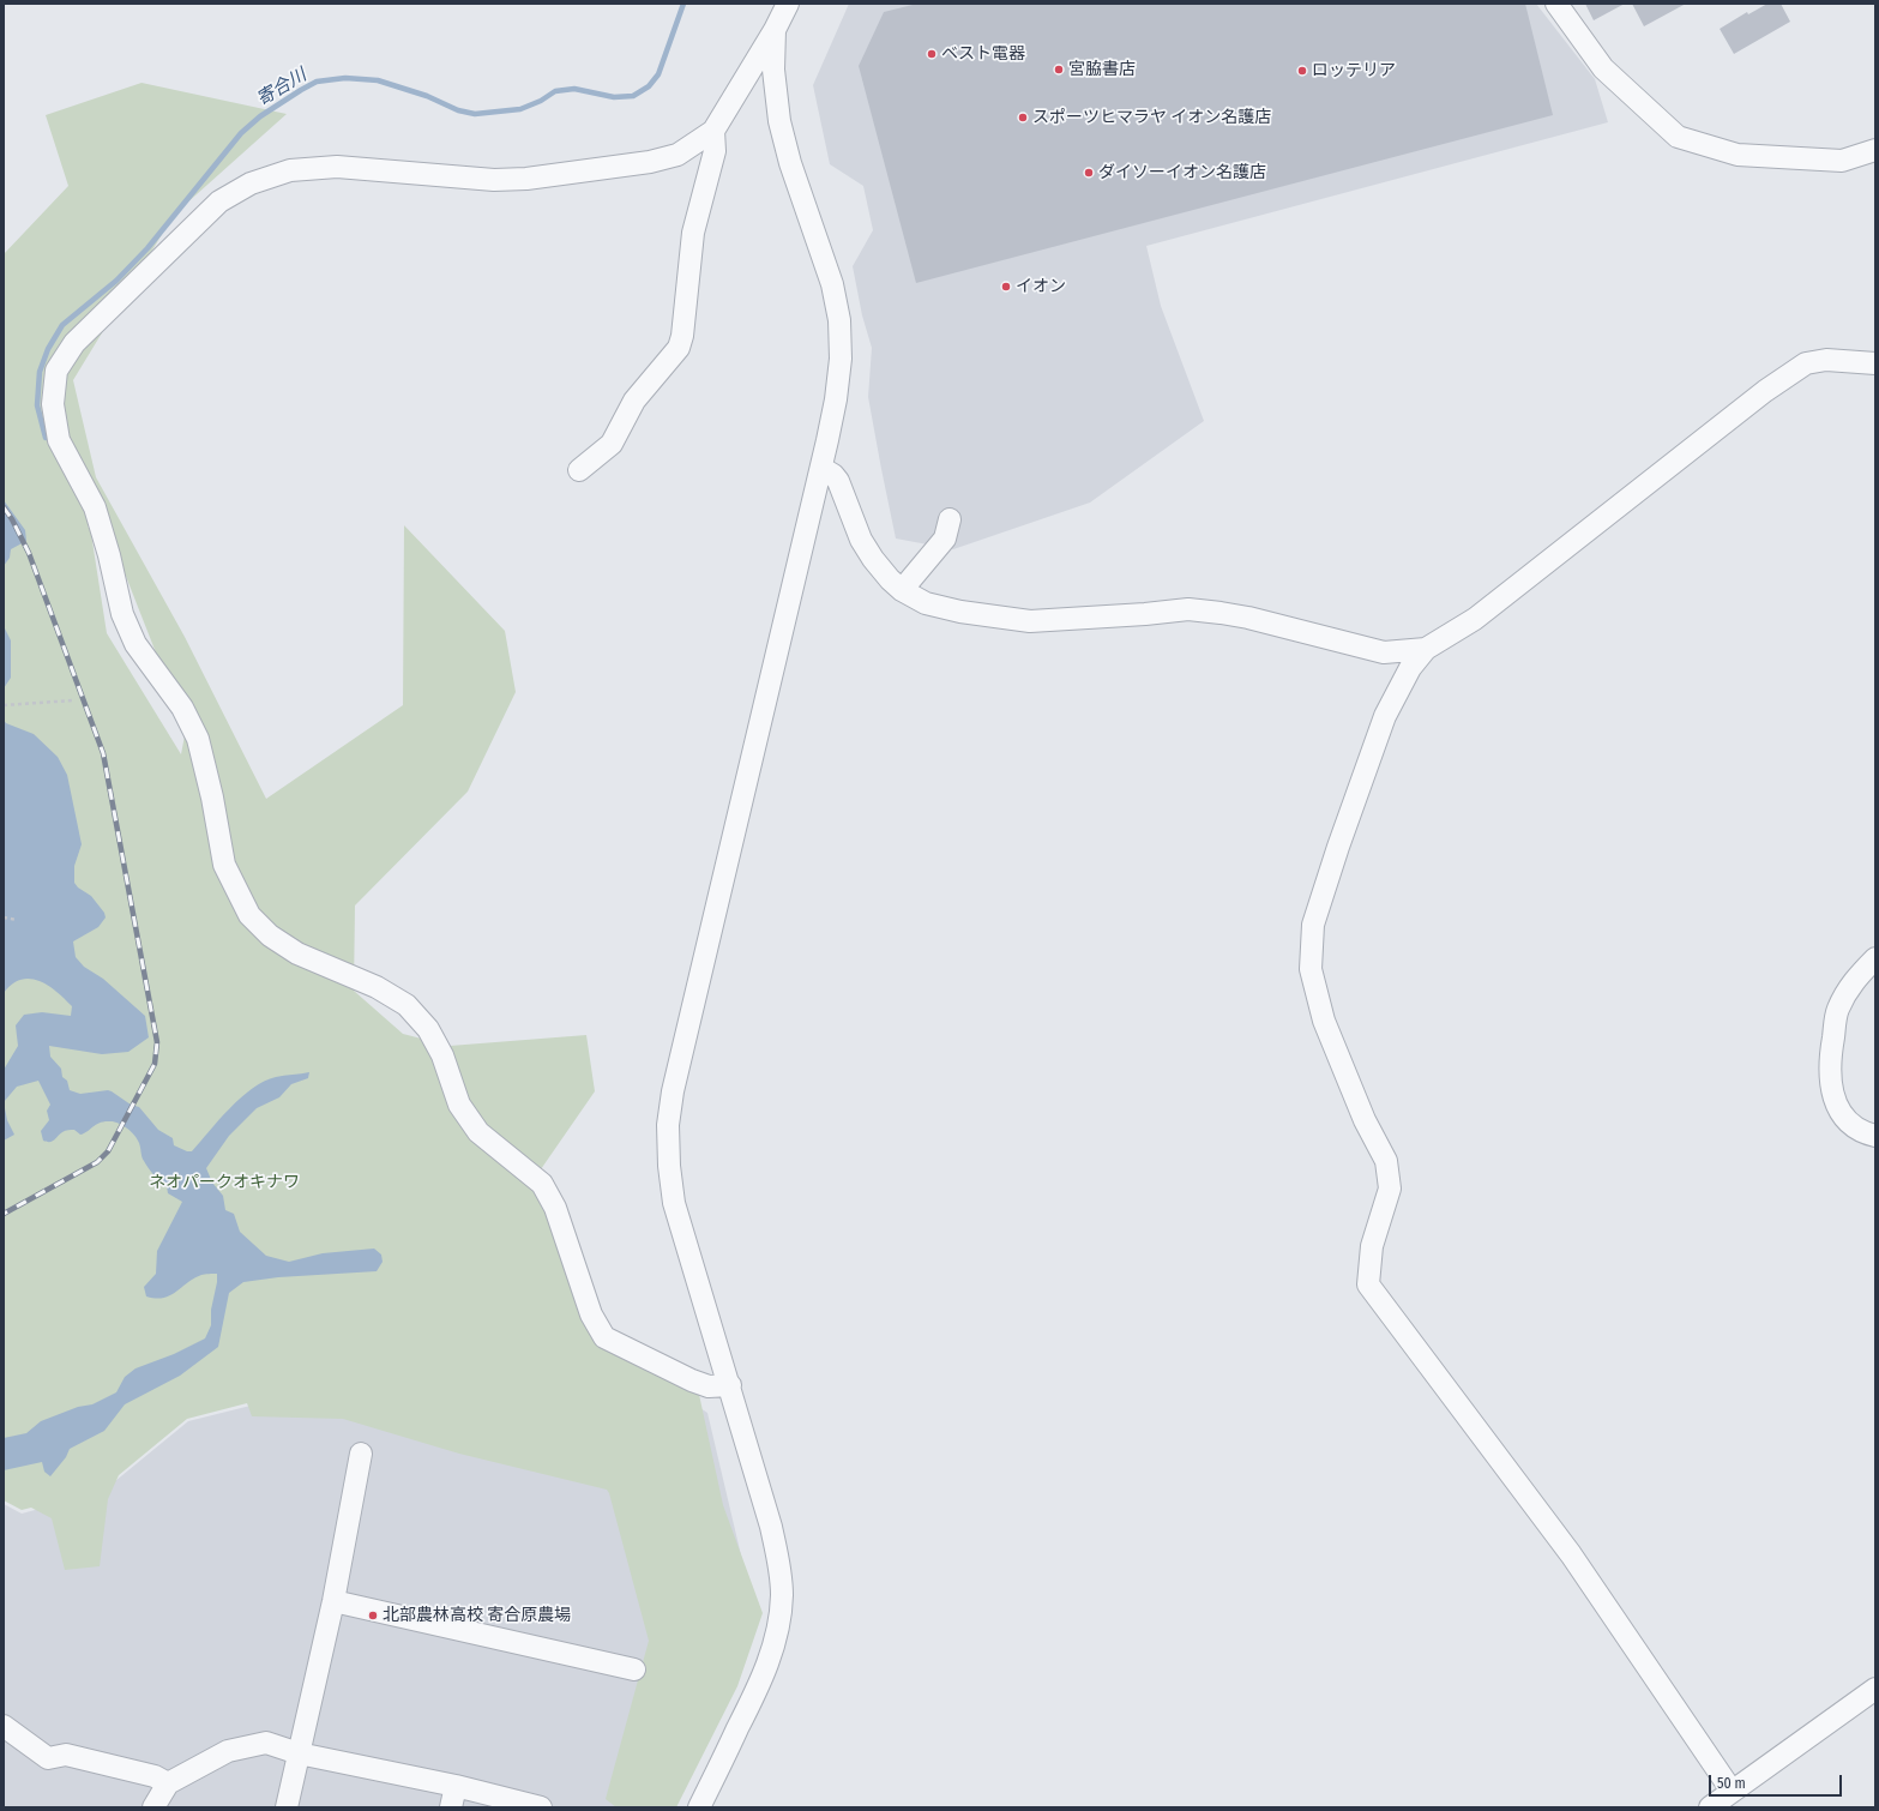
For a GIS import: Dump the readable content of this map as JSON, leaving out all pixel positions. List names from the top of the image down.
{
  "water": ["寄合川"],
  "parks": ["ネオパークオキナワ"],
  "places": [
    "ベスト電器",
    "宮脇書店",
    "ロッテリア",
    "スポーツヒマラヤ イオン名護店",
    "ダイソーイオン名護店",
    "イオン",
    "北部農林高校 寄合原農場"
  ],
  "scale_bar": "50 m"
}
